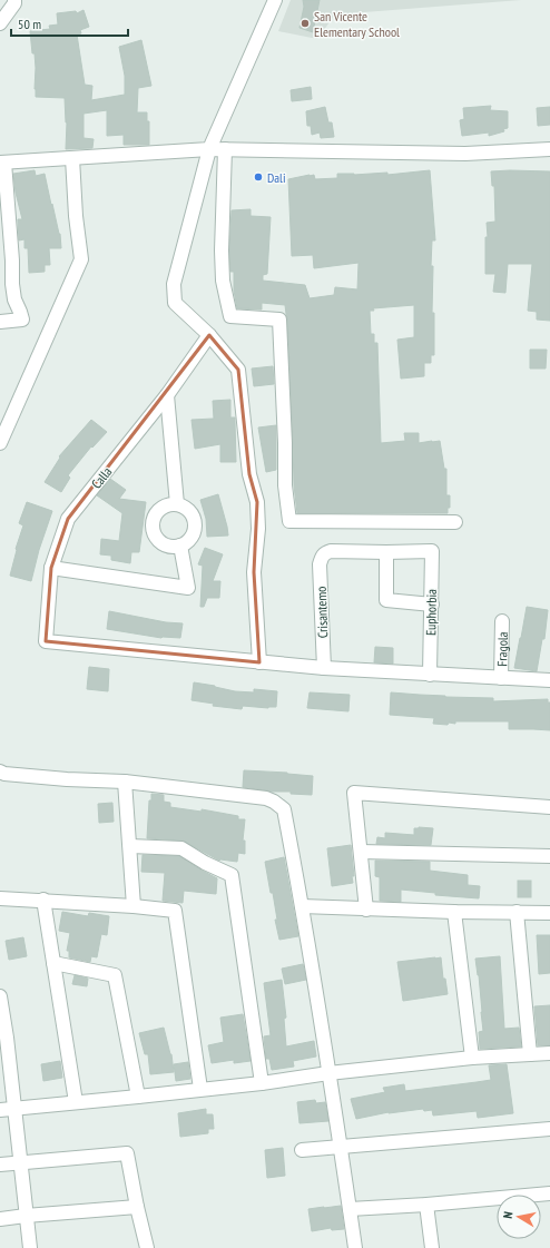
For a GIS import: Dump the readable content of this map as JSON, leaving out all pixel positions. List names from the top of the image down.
{
  "streets": {
    "street": [
      "Calla",
      "Crisantemo",
      "Euphorbia",
      "Fragola"
    ]
  },
  "crossings": [
    ["Crisantemo", "Euphorbia"]
  ],
  "places": ["San Vicente Elementary School", "Dali"],
  "scale_bar": "50 m",
  "north": "left"
}
